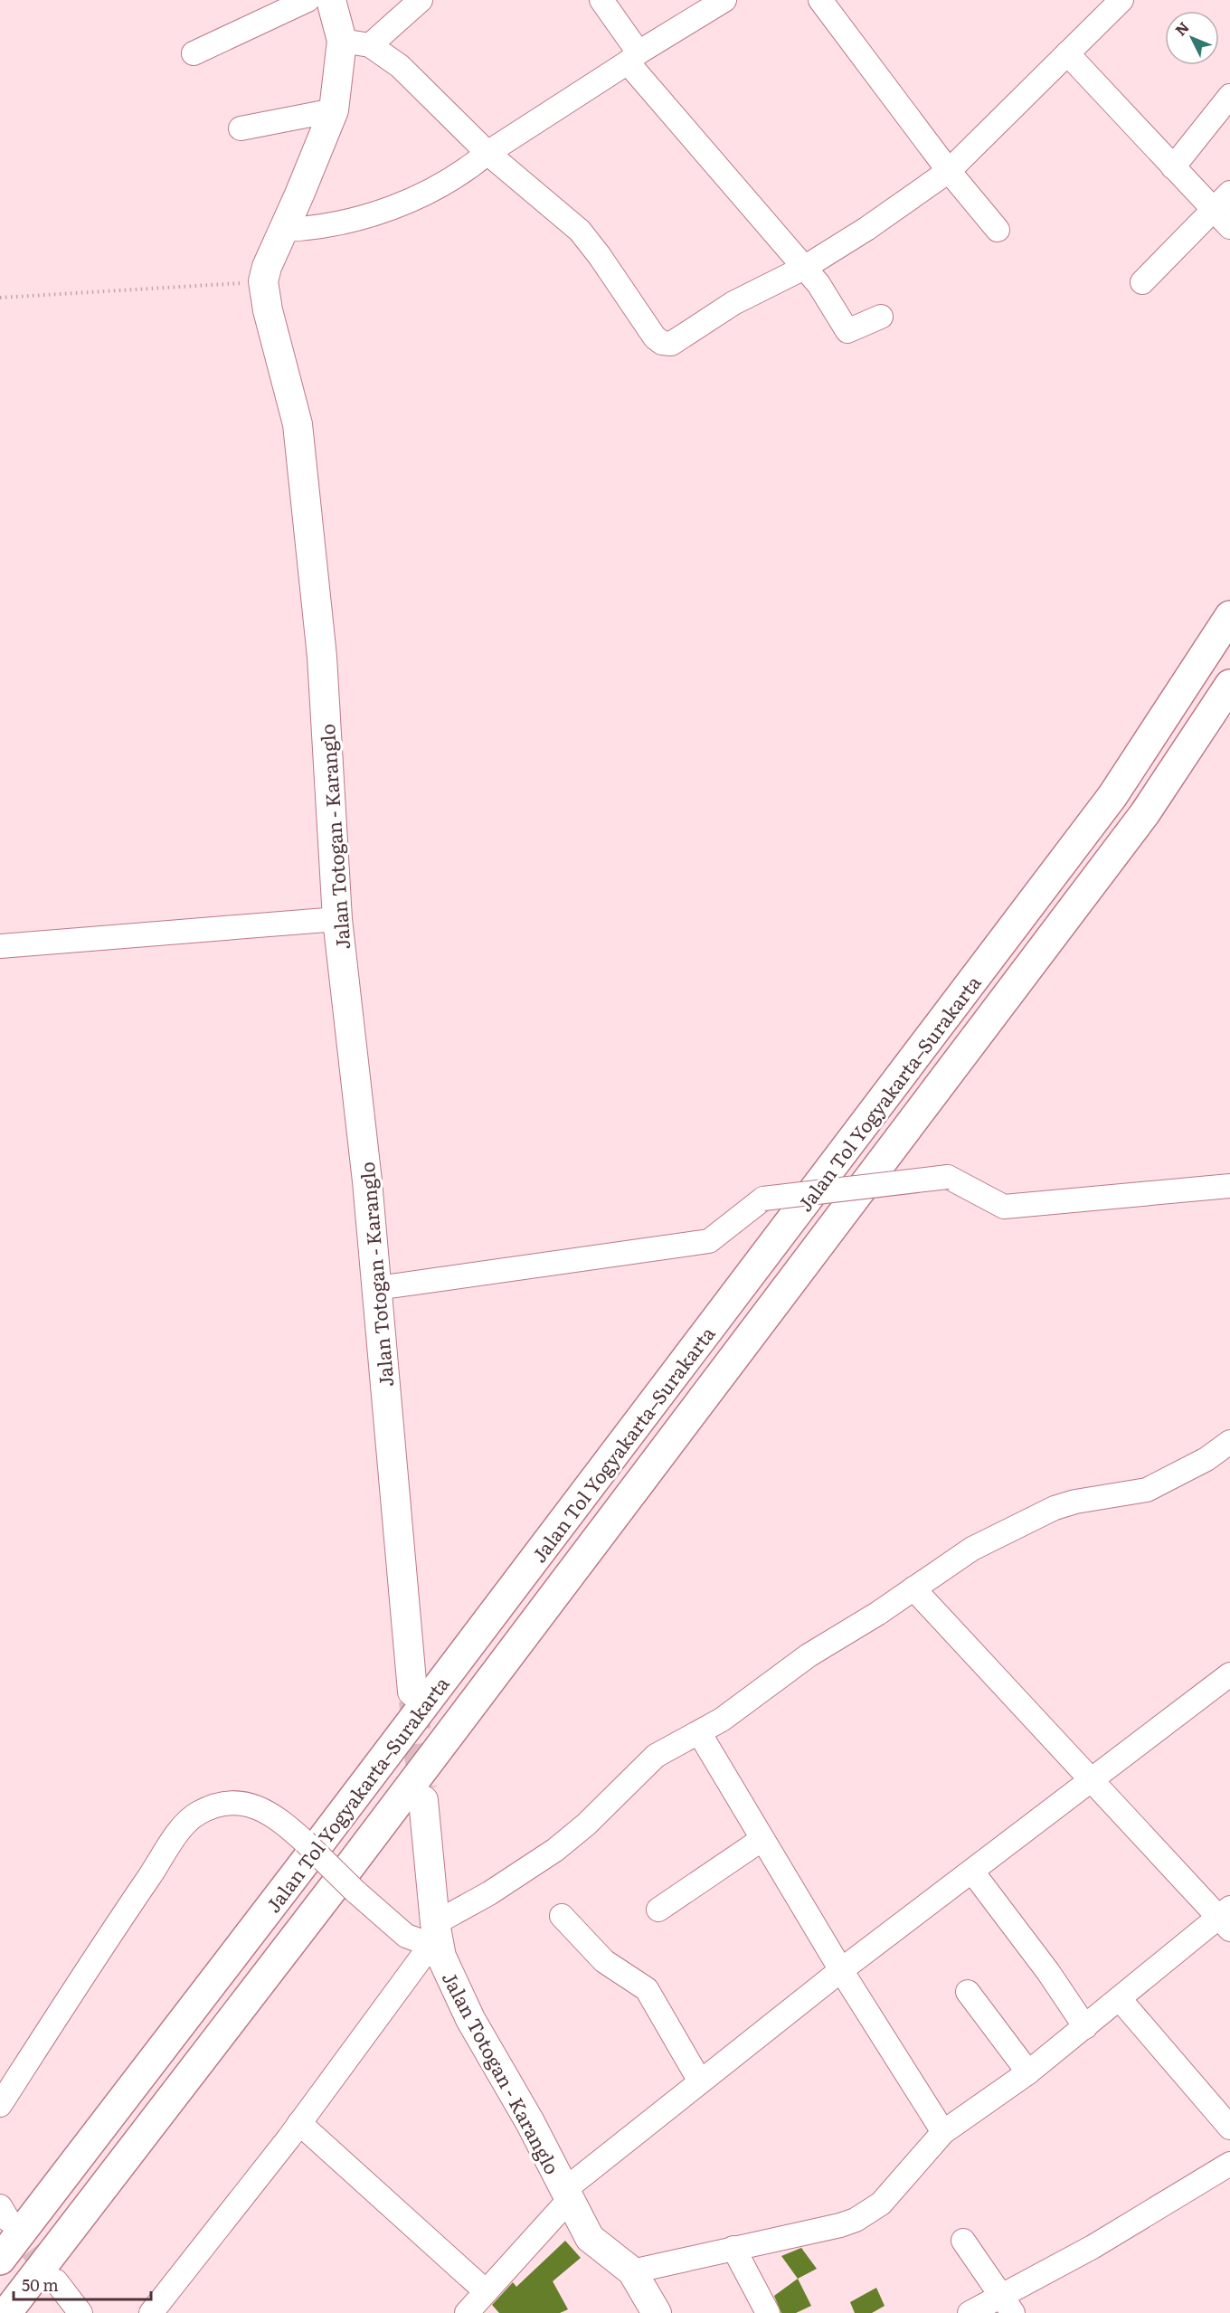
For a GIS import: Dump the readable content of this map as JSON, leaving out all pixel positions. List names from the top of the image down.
{
  "streets": {
    "highway": ["Jalan Tol Yogyakarta–Surakarta"],
    "main road": ["Jalan Totogan - Karanglo"]
  },
  "scale_bar": "50 m",
  "north": "top left"
}
